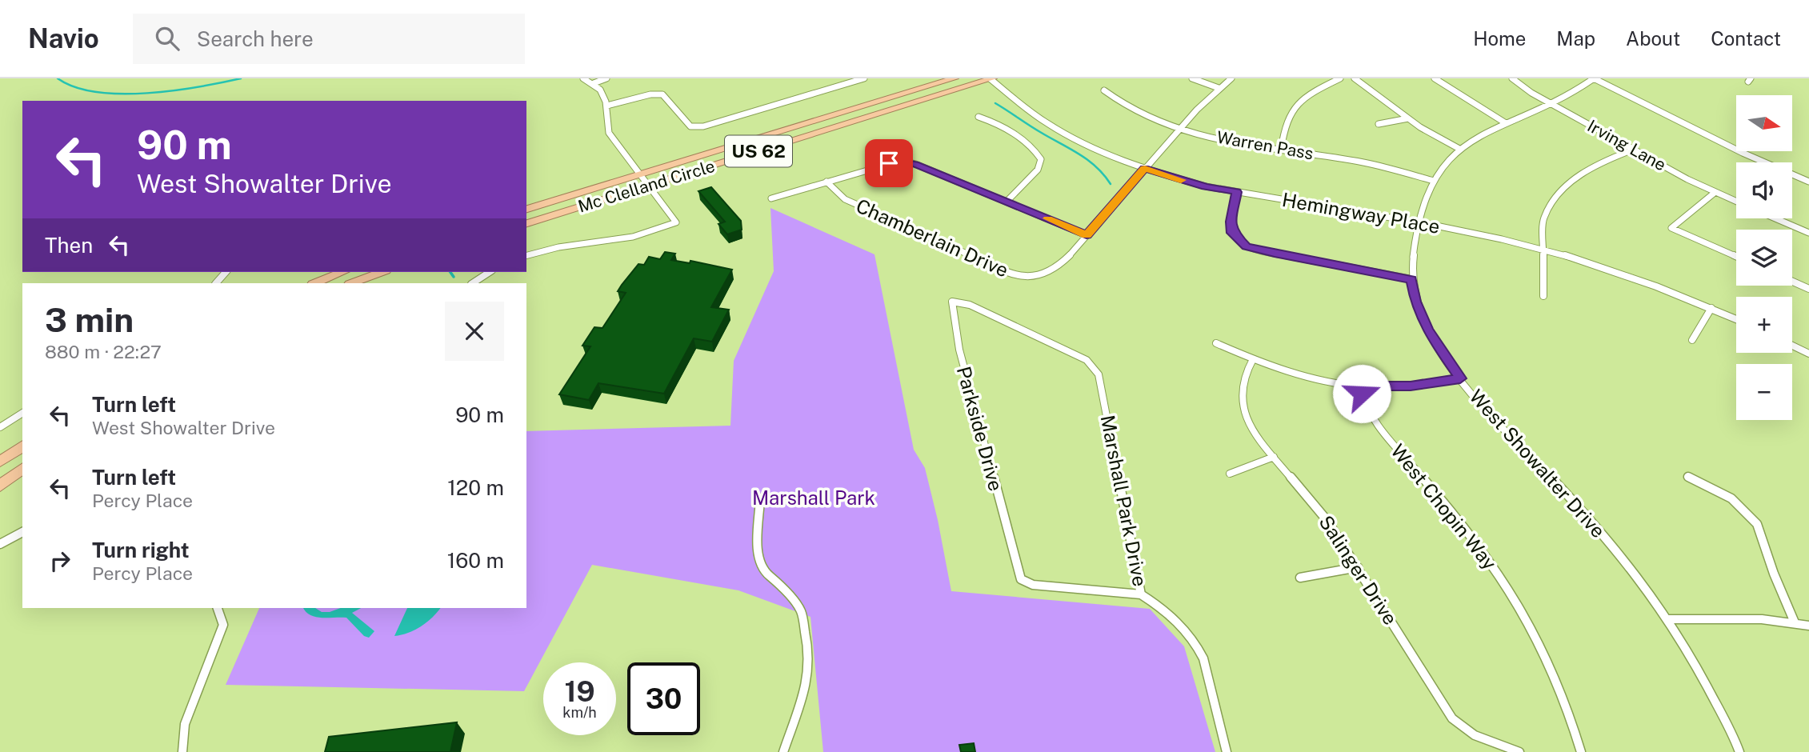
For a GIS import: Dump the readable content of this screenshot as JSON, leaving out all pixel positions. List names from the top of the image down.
{
  "streets": {
    "highway": ["US 62", "Mc Clelland Circle"],
    "street": [
      "Warren Pass",
      "Irving Lane",
      "Hemingway Place",
      "Chamberlain Drive",
      "Parkside Drive",
      "West Showalter Drive",
      "Marshall Park Drive",
      "West Chopin Way",
      "Salinger Drive"
    ]
  },
  "crossings": [
    ["Warren Pass", "West Showalter Drive"],
    ["Irving Lane", "West Showalter Drive"],
    ["Mc Clelland Circle", "Hemingway Place"],
    ["Hemingway Place", "West Showalter Drive"],
    ["Parkside Drive", "Marshall Park Drive"]
  ],
  "parks": ["Marshall Park"],
  "north": "right",
  "page": {
    "header": "Navio",
    "search": "Search here",
    "nav": [
      "Home",
      "Map",
      "About",
      "Contact"
    ],
    "map_buttons": ["+", "−"],
    "turn": ["90 m", "West Showalter Drive"],
    "then": "Then",
    "heading": ["3 min", "880 m · 22:27"],
    "list": [
      {
        "name": "Turn left",
        "note": "West Showalter Drive",
        "value": "90 m"
      },
      {
        "name": "Turn left",
        "note": "Percy Place",
        "value": "120 m"
      },
      {
        "name": "Turn right",
        "note": "Percy Place",
        "value": "160 m"
      }
    ],
    "speed": "19 km/h",
    "limit": "30"
  }
}
